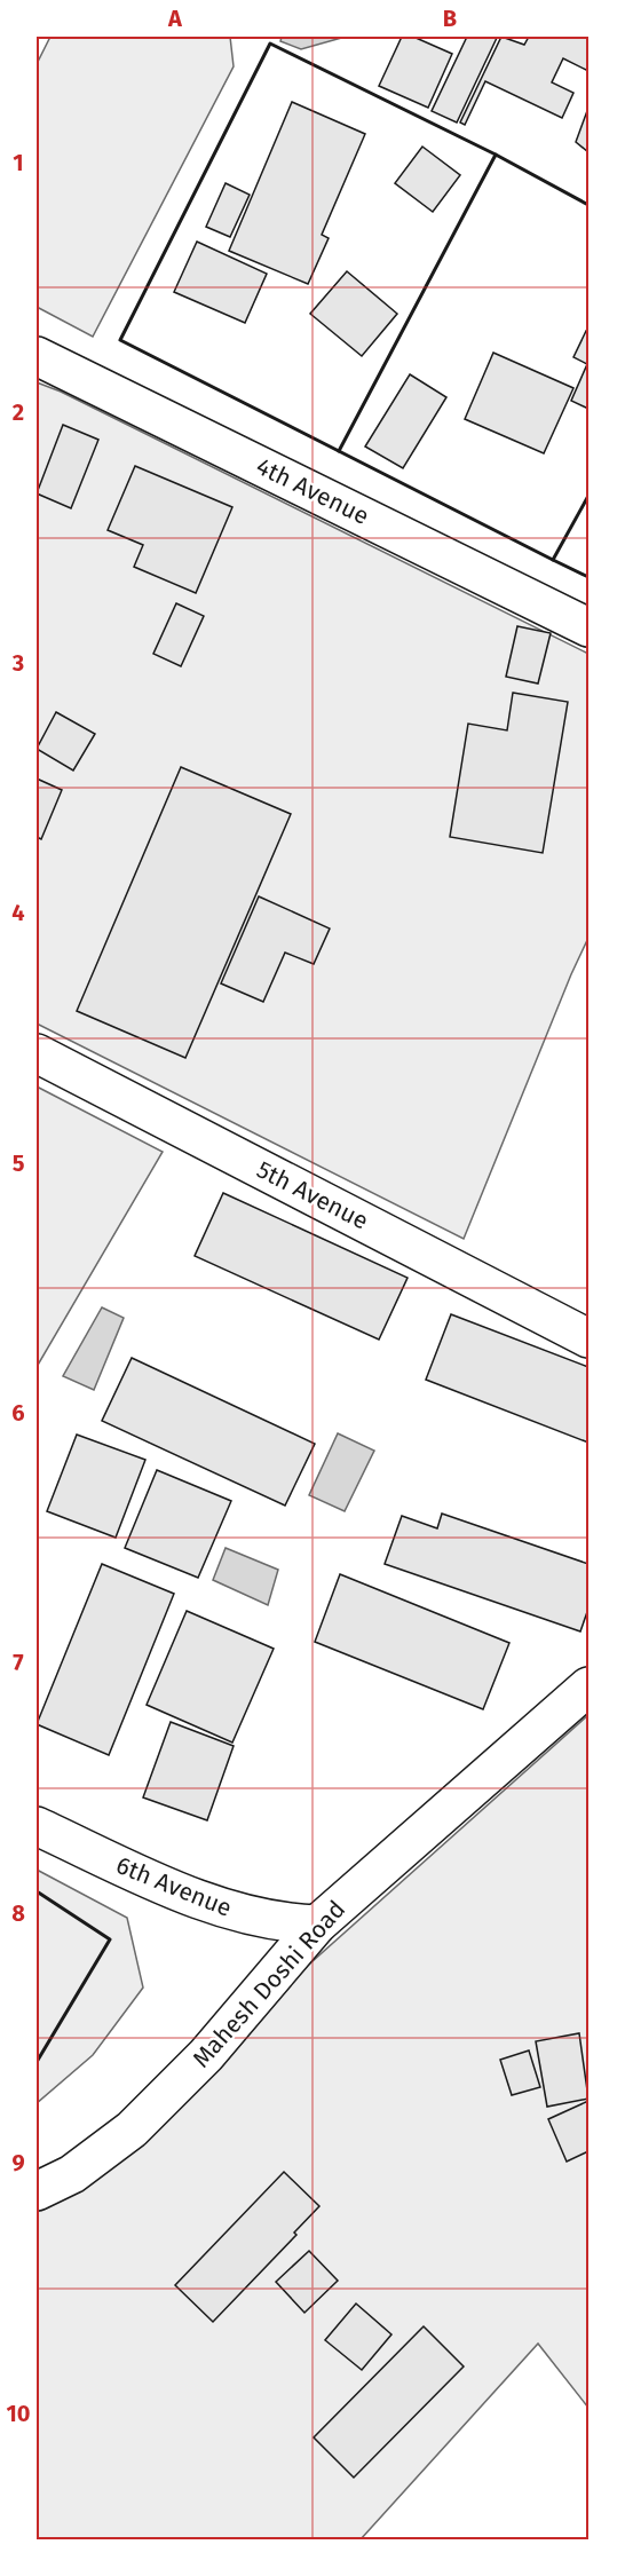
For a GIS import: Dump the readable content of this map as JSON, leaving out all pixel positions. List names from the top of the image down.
{
  "streets": {
    "street": [
      "4th Avenue",
      "5th Avenue",
      "6th Avenue",
      "Mahesh Doshi Road"
    ]
  },
  "crossings": [
    ["6th Avenue", "Mahesh Doshi Road"]
  ],
  "grid": {
    "columns": ["A", "B"],
    "rows": [
      "1",
      "2",
      "3",
      "4",
      "5",
      "6",
      "7",
      "8",
      "9",
      "10"
    ]
  }
}
